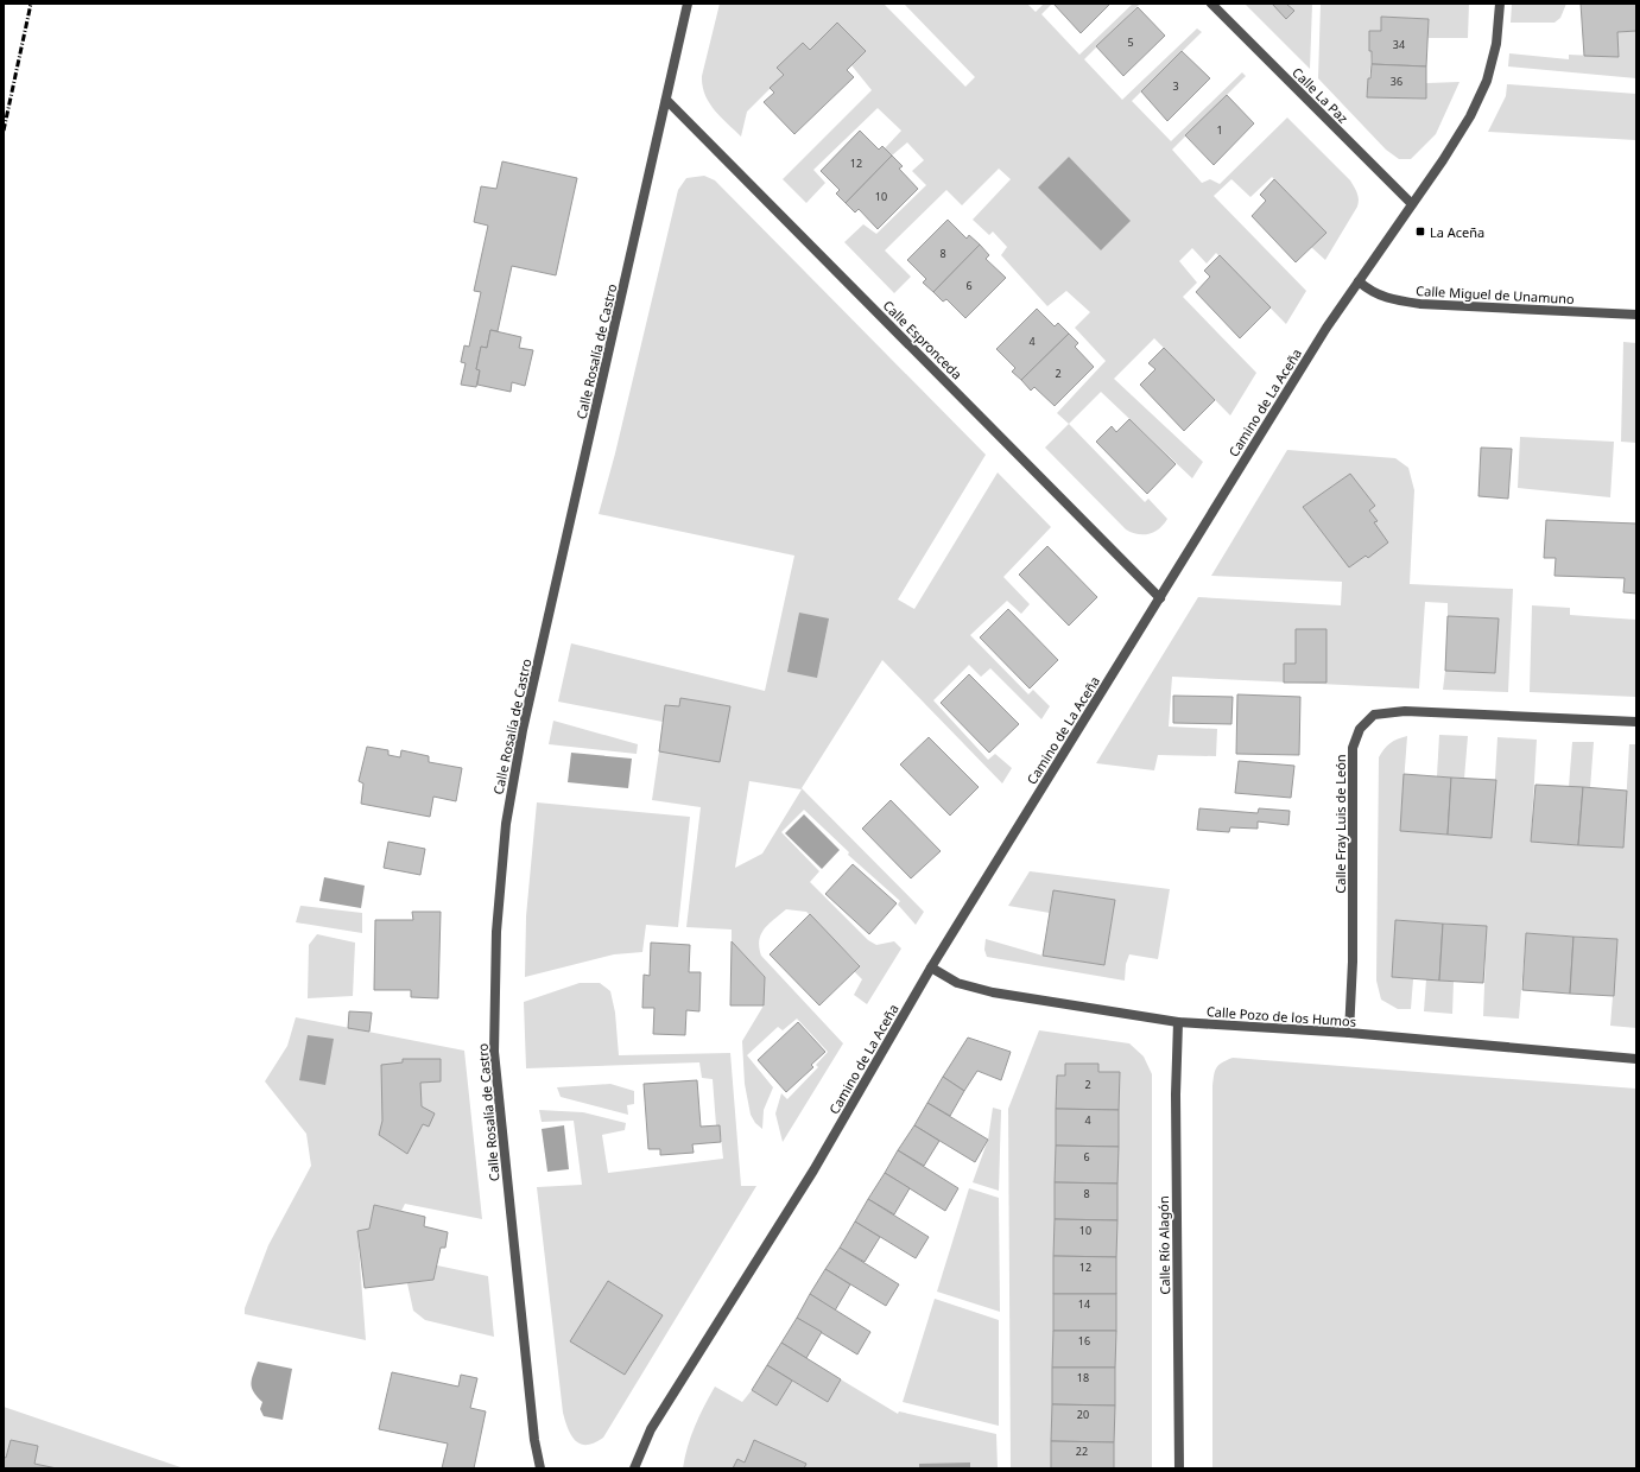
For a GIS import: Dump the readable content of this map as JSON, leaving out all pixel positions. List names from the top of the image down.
{
  "streets": {
    "street": [
      "Calle La Paz",
      "Calle Miguel de Unamuno",
      "Calle Espronceda",
      "Calle Rosalía de Castro",
      "Camino de La Aceña",
      "Calle Fray Luis de León",
      "Calle Pozo de los Humos",
      "Calle Río Alagón"
    ]
  },
  "crossings": [
    ["Calle La Paz", "Camino de La Aceña"],
    ["Calle Miguel de Unamuno", "Camino de La Aceña"],
    ["Calle Espronceda", "Calle Rosalía de Castro"],
    ["Calle Espronceda", "Camino de La Aceña"],
    ["Camino de La Aceña", "Calle Pozo de los Humos"],
    ["Calle Fray Luis de León", "Calle Pozo de los Humos"],
    ["Calle Pozo de los Humos", "Calle Río Alagón"]
  ],
  "places": {
    "transit": ["La Aceña"]
  },
  "house_numbers": [
    "5",
    "34",
    "36",
    "3",
    "1",
    "12",
    "10",
    "8",
    "6",
    "4",
    "2",
    "2",
    "4",
    "6",
    "8",
    "10",
    "12",
    "14",
    "16",
    "18",
    "20",
    "22"
  ]
}
